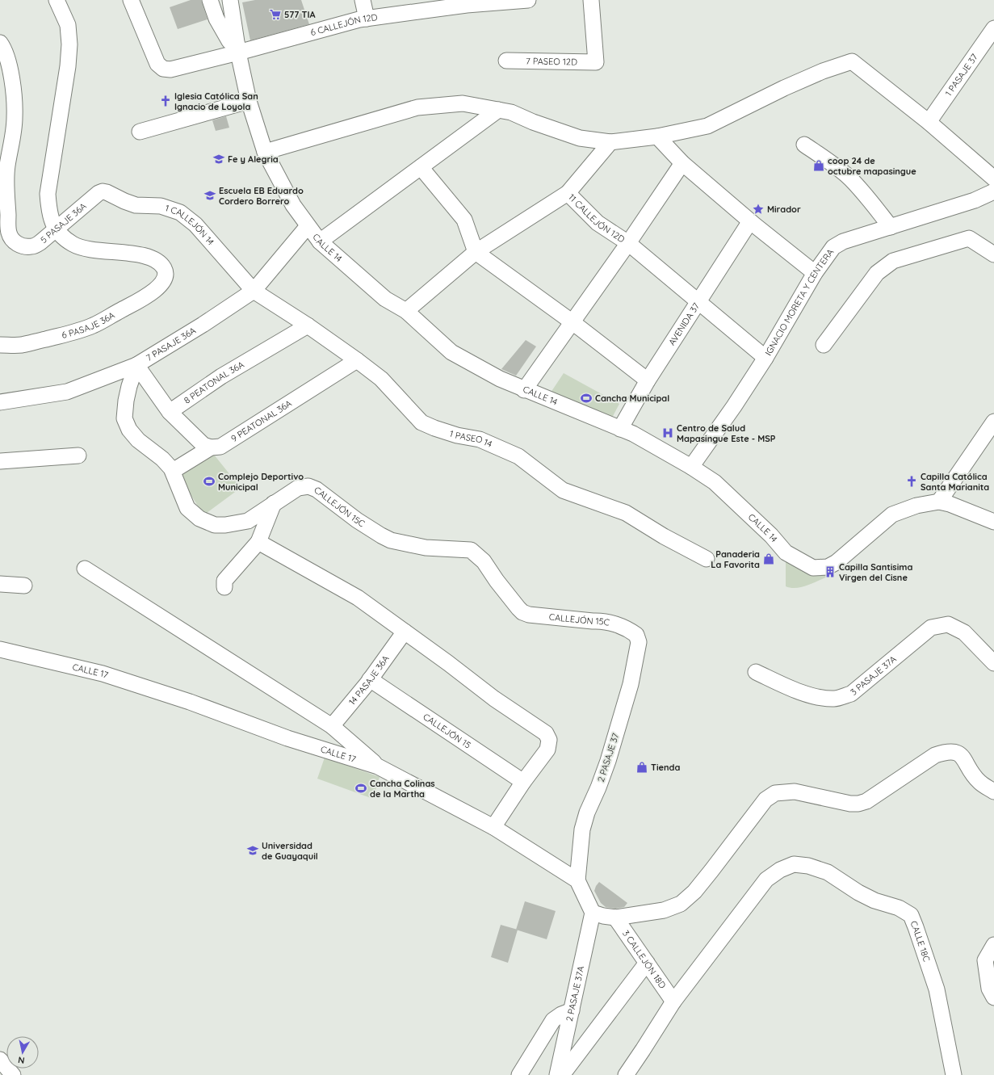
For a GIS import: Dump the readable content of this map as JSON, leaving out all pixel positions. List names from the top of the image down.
{
  "streets": {
    "street": [
      "6 CALLEJÓN 12D",
      "7 PASEO 12D",
      "1 PASAJE 37",
      "11 CALLEJÓN 12D",
      "5 PASAJE 36A",
      "1 CALLEJÓN 14",
      "CALLE 14",
      "IGNACIO MORETA Y CENTERA",
      "AVENIDA 37",
      "6 PASAJE 36A",
      "7 PASAJE 36A",
      "8 PEATONAL 36A",
      "9 PEATONAL 36A",
      "1 PASEO 14",
      "CALLEJÓN 15C",
      "CALLE 17",
      "3 PASAJE 37A",
      "14 PASAJE 36A",
      "CALLEJÓN 15",
      "2 PASAJE 37",
      "CALLE 18C",
      "3 CALLEJÓN 18D",
      "2 PASAJE 37A"
    ]
  },
  "crossings": [
    ["6 CALLEJÓN 12D", "CALLE 14"],
    ["11 CALLEJÓN 12D", "CALLE 14"],
    ["11 CALLEJÓN 12D", "IGNACIO MORETA Y CENTERA"],
    ["11 CALLEJÓN 12D", "AVENIDA 37"],
    ["5 PASAJE 36A", "1 CALLEJÓN 14"],
    ["5 PASAJE 36A", "6 PASAJE 36A"],
    ["1 CALLEJÓN 14", "7 PASAJE 36A"],
    ["1 CALLEJÓN 14", "1 PASEO 14"],
    ["CALLE 14", "IGNACIO MORETA Y CENTERA"],
    ["CALLE 14", "AVENIDA 37"],
    ["CALLE 14", "7 PASAJE 36A"],
    ["7 PASAJE 36A", "1 PASEO 14"],
    ["7 PASAJE 36A", "CALLEJÓN 15C"],
    ["8 PEATONAL 36A", "1 PASEO 14"],
    ["9 PEATONAL 36A", "1 PASEO 14"],
    ["9 PEATONAL 36A", "CALLEJÓN 15C"],
    ["CALLEJÓN 15C", "2 PASAJE 37"],
    ["CALLE 17", "2 PASAJE 37"],
    ["14 PASAJE 36A", "CALLEJÓN 15"],
    ["CALLE 18C", "3 CALLEJÓN 18D"]
  ],
  "places": {
    "supermarket": ["577 TIA"],
    "church": ["Iglesia Católica San Ignacio de Loyola", "Capilla Católica Santa Marianita"],
    "school or university": ["Fe y Alegria", "Escuela EB Eduardo Cordero Borrero", "Universidad de Guayaquil"],
    "shop": ["coop 24 de octubre mapasingue", "Panaderia La Favorita", "Tienda"],
    "place": ["Mirador"],
    "sports": ["Cancha Municipal", "Complejo Deportivo Municipal", "Cancha Colinas de la Martha"],
    "hospital": ["Centro de Salud Mapasingue Este - MSP"],
    "building": ["Capilla Santisima Virgen del Cisne"]
  },
  "north": "bottom"
}
